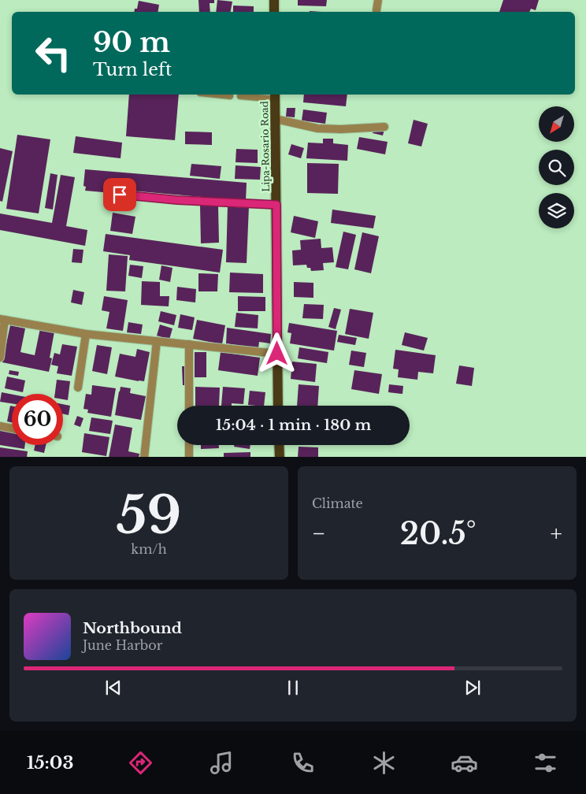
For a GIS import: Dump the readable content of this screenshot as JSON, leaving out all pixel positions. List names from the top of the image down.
{
  "streets": {
    "main road": ["Lipa-Rosario Road"]
  },
  "north": "bottom left",
  "page": {
    "turn": ["90 m", "Turn left"],
    "limit": "60",
    "trip": "15:04 · 1 min · 180 m",
    "tile": [
      ["59", "km/h"],
      "Climate"
    ],
    "heat": ["−", "20.5°", "+"],
    "song": ["Northbound", "June Harbor"],
    "tabs": "15:03"
  }
}
